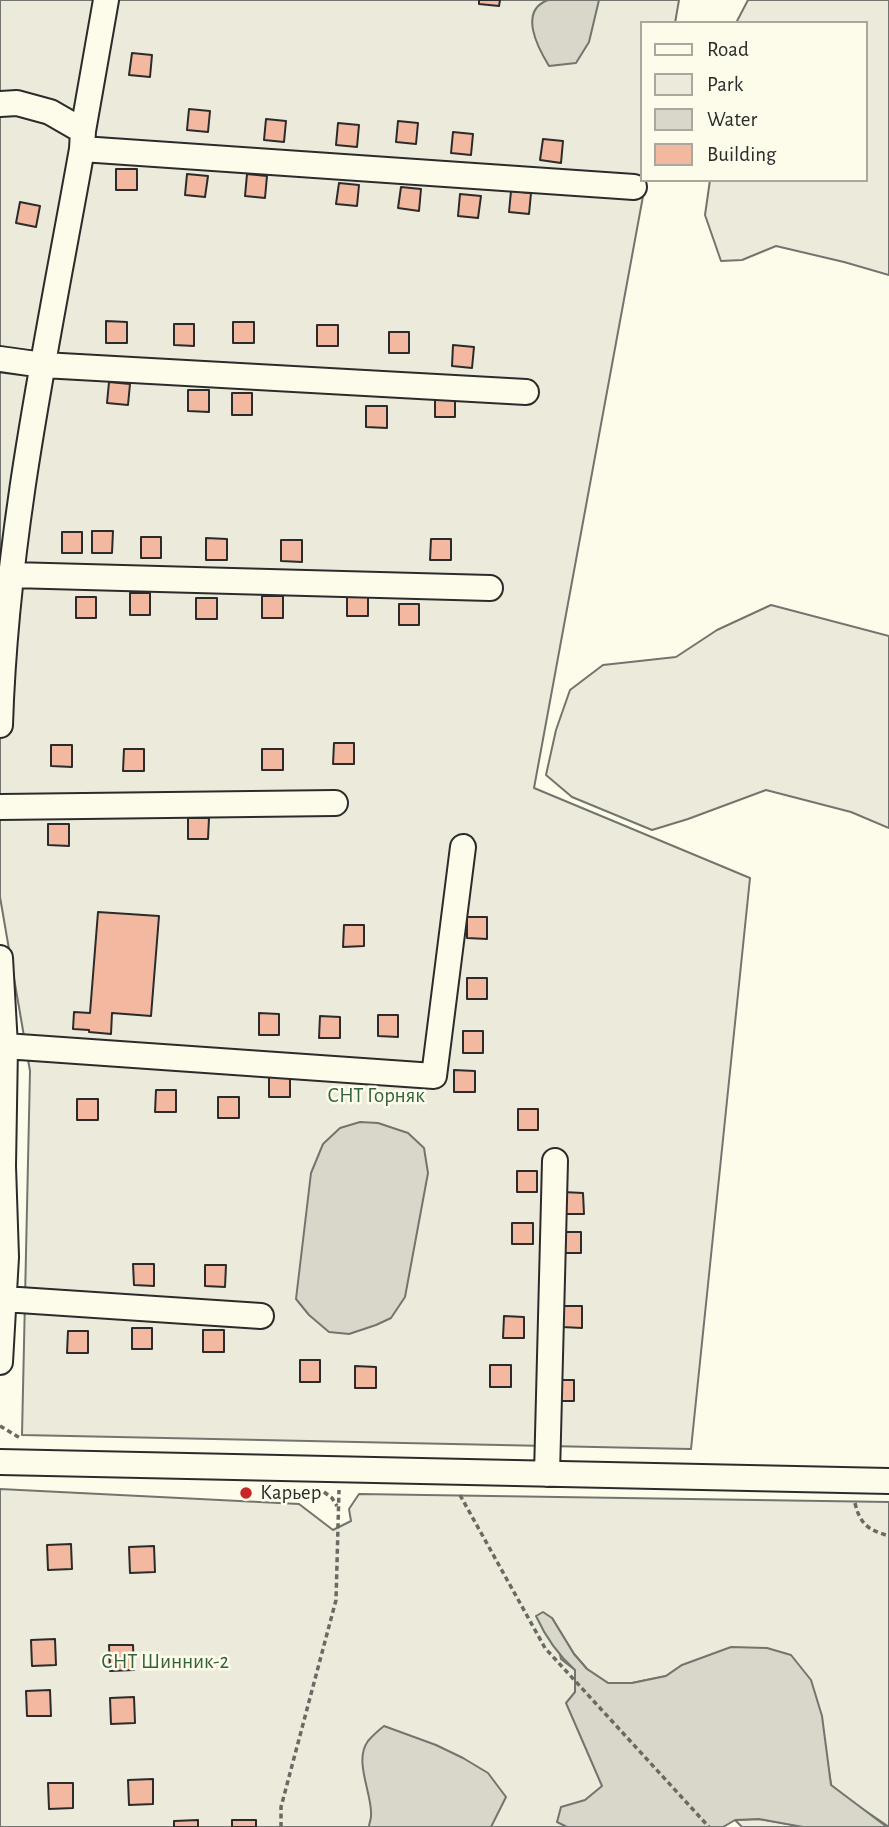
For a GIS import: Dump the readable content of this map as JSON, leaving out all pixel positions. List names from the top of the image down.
{
  "parks": ["СНТ Горняк", "СНТ Шинник-2"],
  "places": ["Карьер"],
  "legend": [
    "Road",
    "Park",
    "Water",
    "Building"
  ]
}
